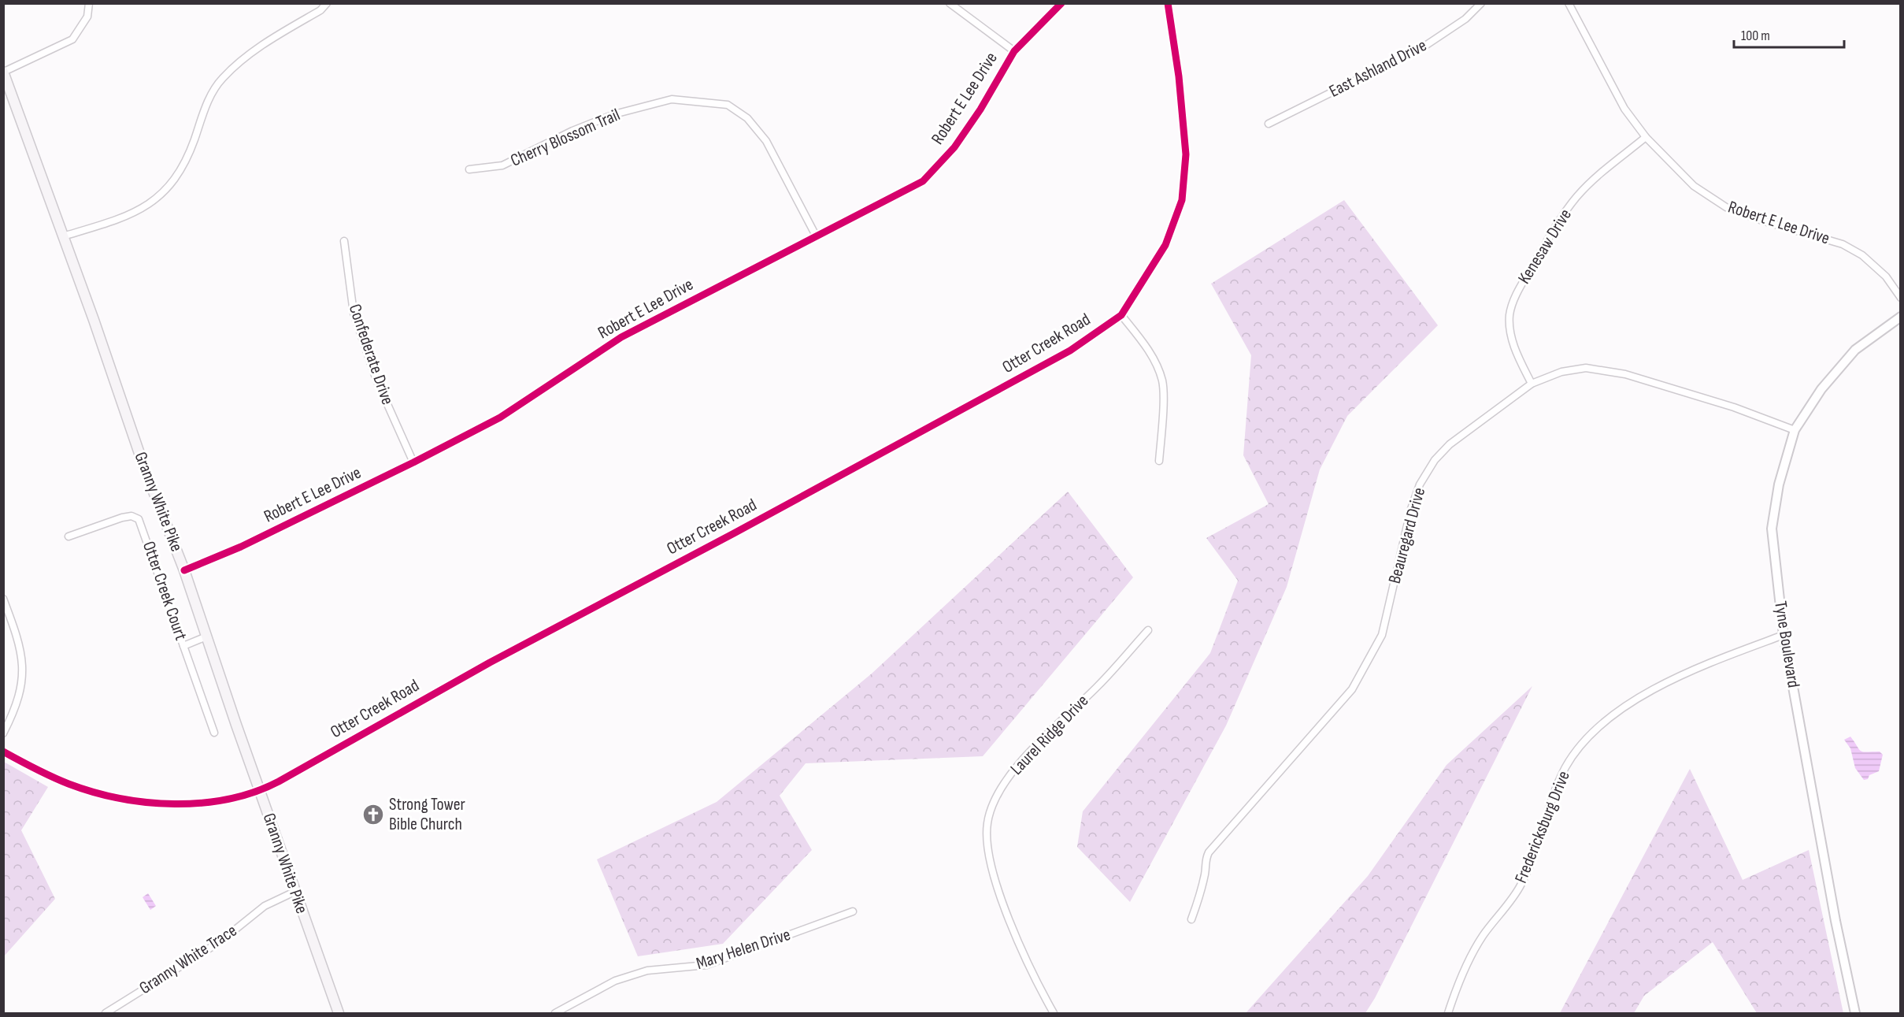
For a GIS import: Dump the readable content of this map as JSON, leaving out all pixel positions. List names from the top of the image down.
{
  "streets": {
    "main road": ["Granny White Pike"],
    "street": [
      "East Ashland Drive",
      "Robert E Lee Drive",
      "Cherry Blossom Trail",
      "Kenesaw Drive",
      "Otter Creek Road",
      "Confederate Drive",
      "Beauregard Drive",
      "Otter Creek Court",
      "Tyne Boulevard",
      "Laurel Ridge Drive",
      "Fredericksburg Drive",
      "Mary Helen Drive",
      "Granny White Trace"
    ]
  },
  "crossings": [
    ["Robert E Lee Drive", "Cherry Blossom Trail"],
    ["Robert E Lee Drive", "Kenesaw Drive"],
    ["Robert E Lee Drive", "Confederate Drive"],
    ["Robert E Lee Drive", "Granny White Pike"],
    ["Kenesaw Drive", "Beauregard Drive"],
    ["Otter Creek Road", "Granny White Pike"],
    ["Granny White Pike", "Granny White Trace"],
    ["Beauregard Drive", "Tyne Boulevard"],
    ["Tyne Boulevard", "Fredericksburg Drive"]
  ],
  "places": {
    "church": ["Strong Tower Bible Church"]
  },
  "scale_bar": "100 m"
}
